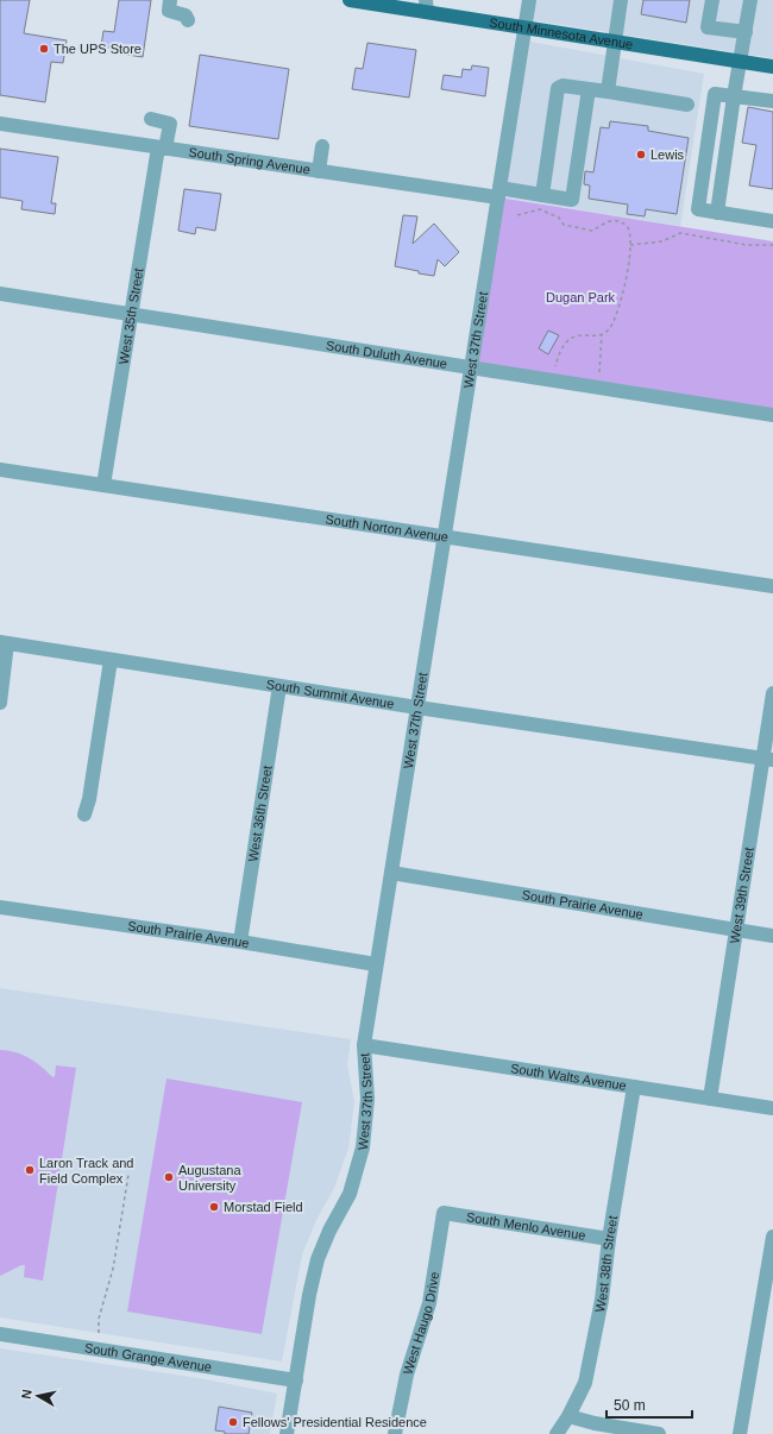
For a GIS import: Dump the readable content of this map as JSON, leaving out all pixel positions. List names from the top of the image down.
{
  "streets": {
    "main road": ["South Minnesota Avenue"],
    "street": [
      "South Spring Avenue",
      "West 35th Street",
      "West 37th Street",
      "South Duluth Avenue",
      "South Norton Avenue",
      "South Summit Avenue",
      "West 36th Street",
      "West 39th Street",
      "South Prairie Avenue",
      "South Walts Avenue",
      "South Menlo Avenue",
      "West 38th Street",
      "West Haugo Drive",
      "South Grange Avenue"
    ]
  },
  "crossings": [
    ["South Minnesota Avenue", "West 37th Street"],
    ["South Spring Avenue", "West 35th Street"],
    ["South Spring Avenue", "West 37th Street"],
    ["West 35th Street", "South Duluth Avenue"],
    ["West 35th Street", "South Norton Avenue"],
    ["West 37th Street", "South Duluth Avenue"],
    ["West 37th Street", "South Norton Avenue"],
    ["West 37th Street", "South Summit Avenue"],
    ["West 37th Street", "South Prairie Avenue"],
    ["West 37th Street", "South Walts Avenue"],
    ["West 37th Street", "South Grange Avenue"],
    ["South Summit Avenue", "West 36th Street"],
    ["South Summit Avenue", "West 39th Street"],
    ["West 36th Street", "South Prairie Avenue"],
    ["West 39th Street", "South Prairie Avenue"],
    ["West 39th Street", "South Walts Avenue"],
    ["South Walts Avenue", "West 38th Street"],
    ["South Menlo Avenue", "West 38th Street"],
    ["South Menlo Avenue", "West Haugo Drive"]
  ],
  "parks": ["Dugan Park"],
  "places": [
    "The UPS Store",
    "Lewis",
    "Laron Track and Field Complex",
    "Augustana University",
    "Morstad Field",
    "Fellows' Presidential Residence"
  ],
  "scale_bar": "50 m",
  "north": "left"
}
